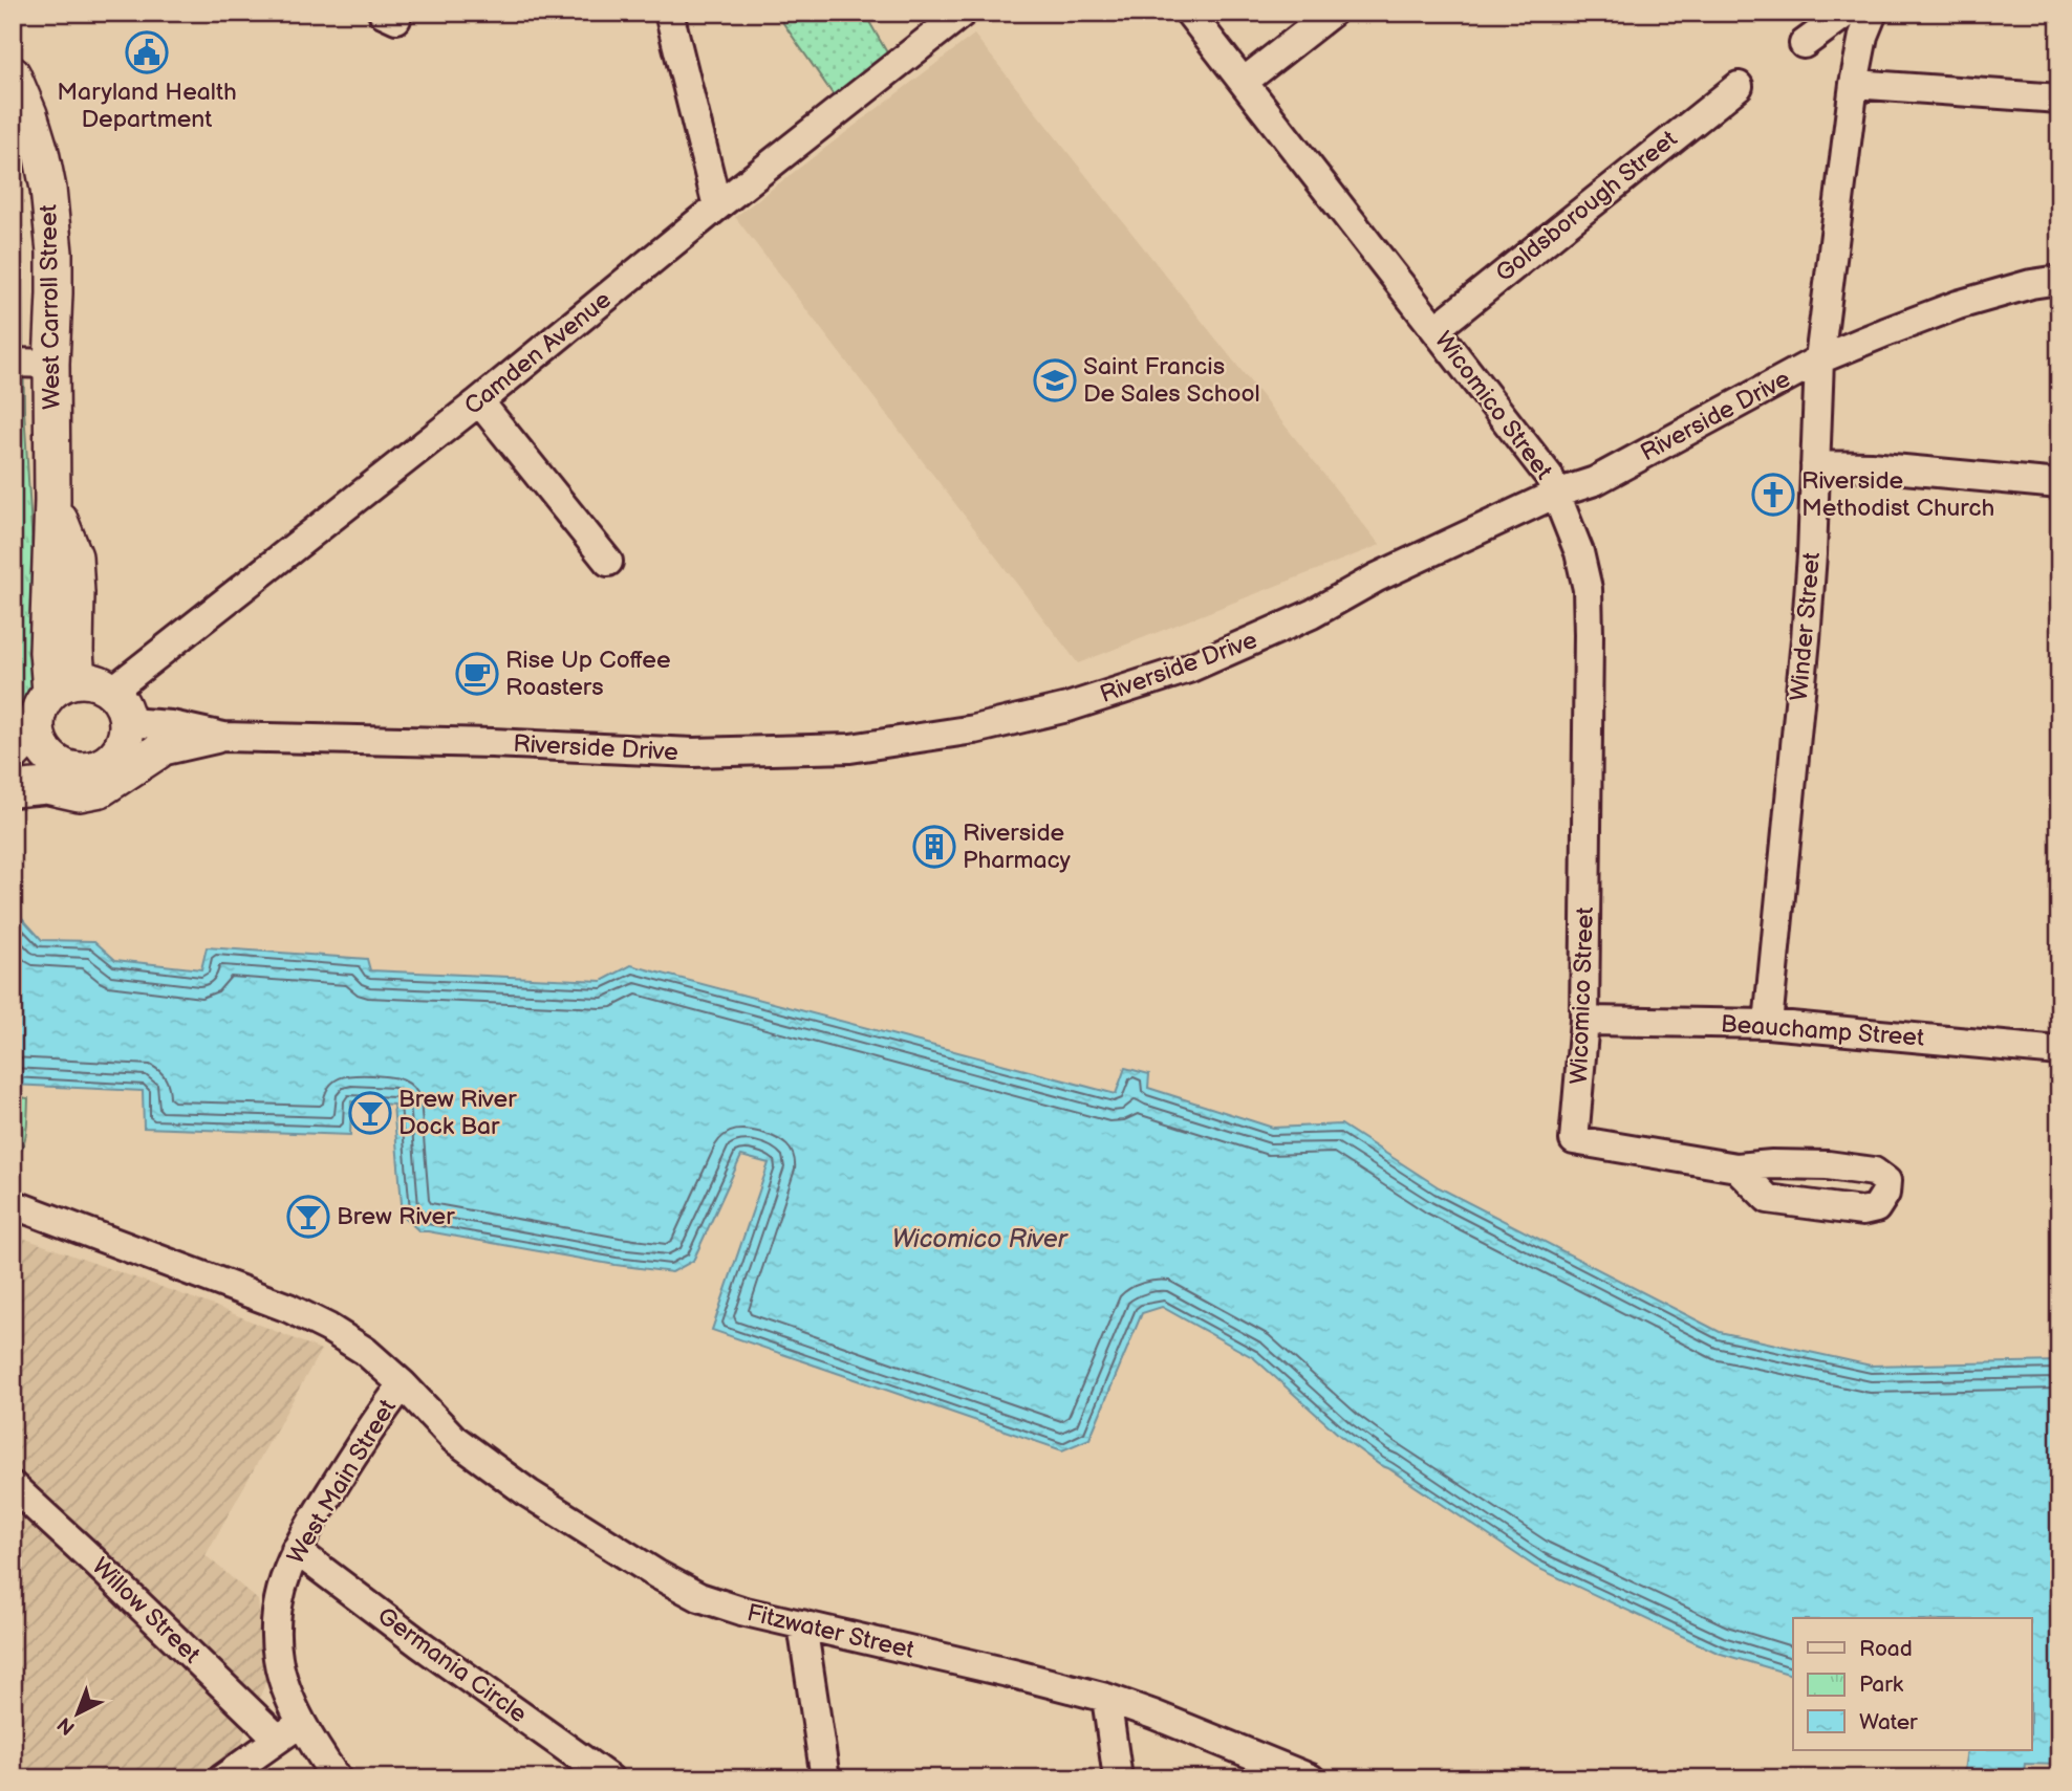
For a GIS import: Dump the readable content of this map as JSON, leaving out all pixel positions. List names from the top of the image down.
{
  "streets": {
    "main road": ["West Carroll Street"],
    "street": [
      "Goldsborough Street",
      "Camden Avenue",
      "Wicomico Street",
      "Riverside Drive",
      "Winder Street",
      "Beauchamp Street",
      "West Main Street",
      "Willow Street",
      "Fitzwater Street",
      "Germania Circle"
    ]
  },
  "crossings": [
    ["Goldsborough Street", "Wicomico Street"],
    ["West Carroll Street", "Camden Avenue"],
    ["West Carroll Street", "Riverside Drive"],
    ["Camden Avenue", "Riverside Drive"],
    ["Wicomico Street", "Riverside Drive"],
    ["Wicomico Street", "Beauchamp Street"],
    ["Riverside Drive", "Winder Street"],
    ["Winder Street", "Beauchamp Street"],
    ["West Main Street", "Fitzwater Street"],
    ["West Main Street", "Germania Circle"]
  ],
  "water": ["Wicomico River"],
  "places": {
    "public building": ["Maryland Health Department"],
    "school or university": ["Saint Francis De Sales School"],
    "church": ["Riverside Methodist Church"],
    "cafe": ["Rise Up Coffee Roasters"],
    "building": ["Riverside Pharmacy"],
    "bar": ["Brew River Dock Bar", "Brew River"]
  },
  "legend": ["Road", "Park", "Water"],
  "north": "bottom left"
}
